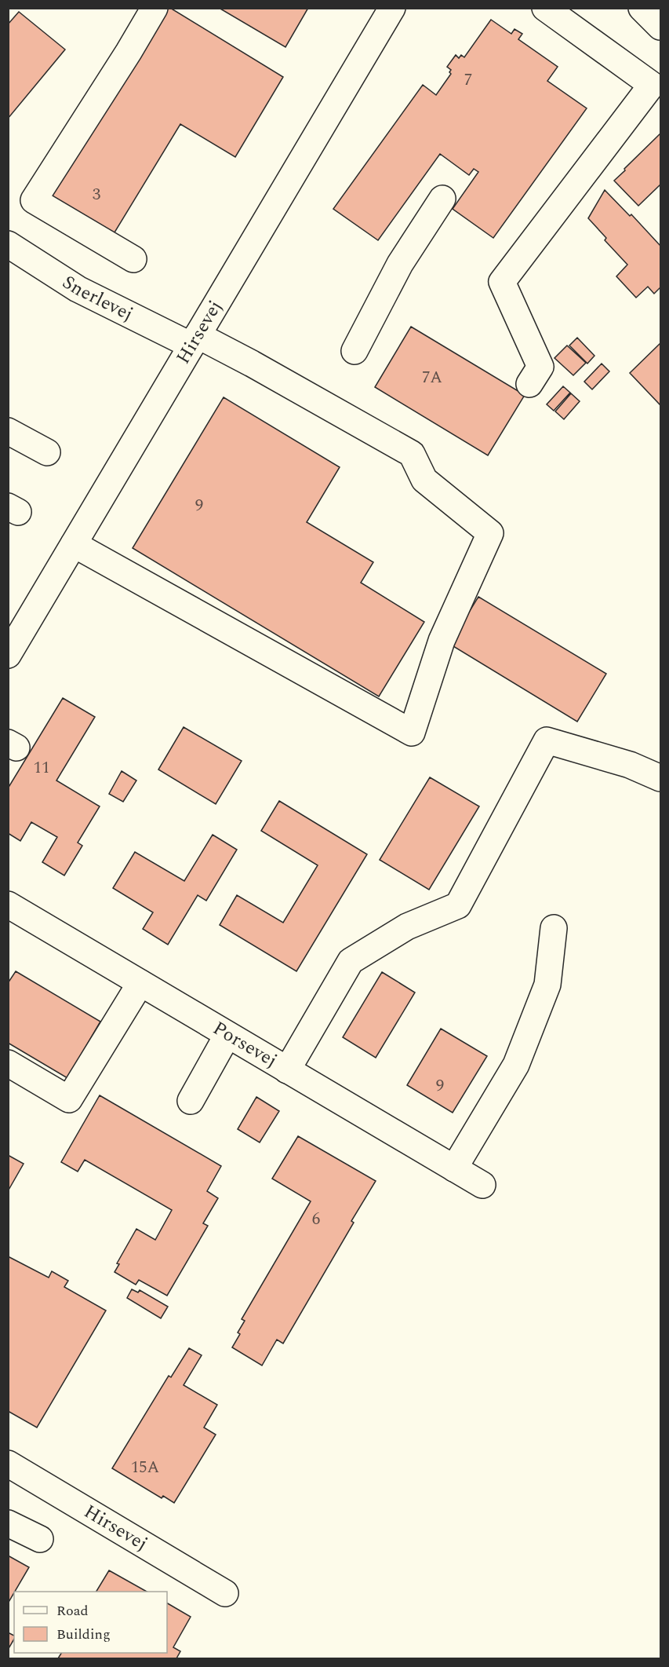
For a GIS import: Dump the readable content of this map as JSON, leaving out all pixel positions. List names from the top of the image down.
{
  "streets": {
    "street": ["Snerlevej", "Hirsevej", "Porsevej"]
  },
  "crossings": [
    ["Snerlevej", "Hirsevej"]
  ],
  "house_numbers": [
    "7",
    "3",
    "7A",
    "9",
    "11",
    "9",
    "6",
    "15A"
  ],
  "legend": ["Road", "Building"]
}
